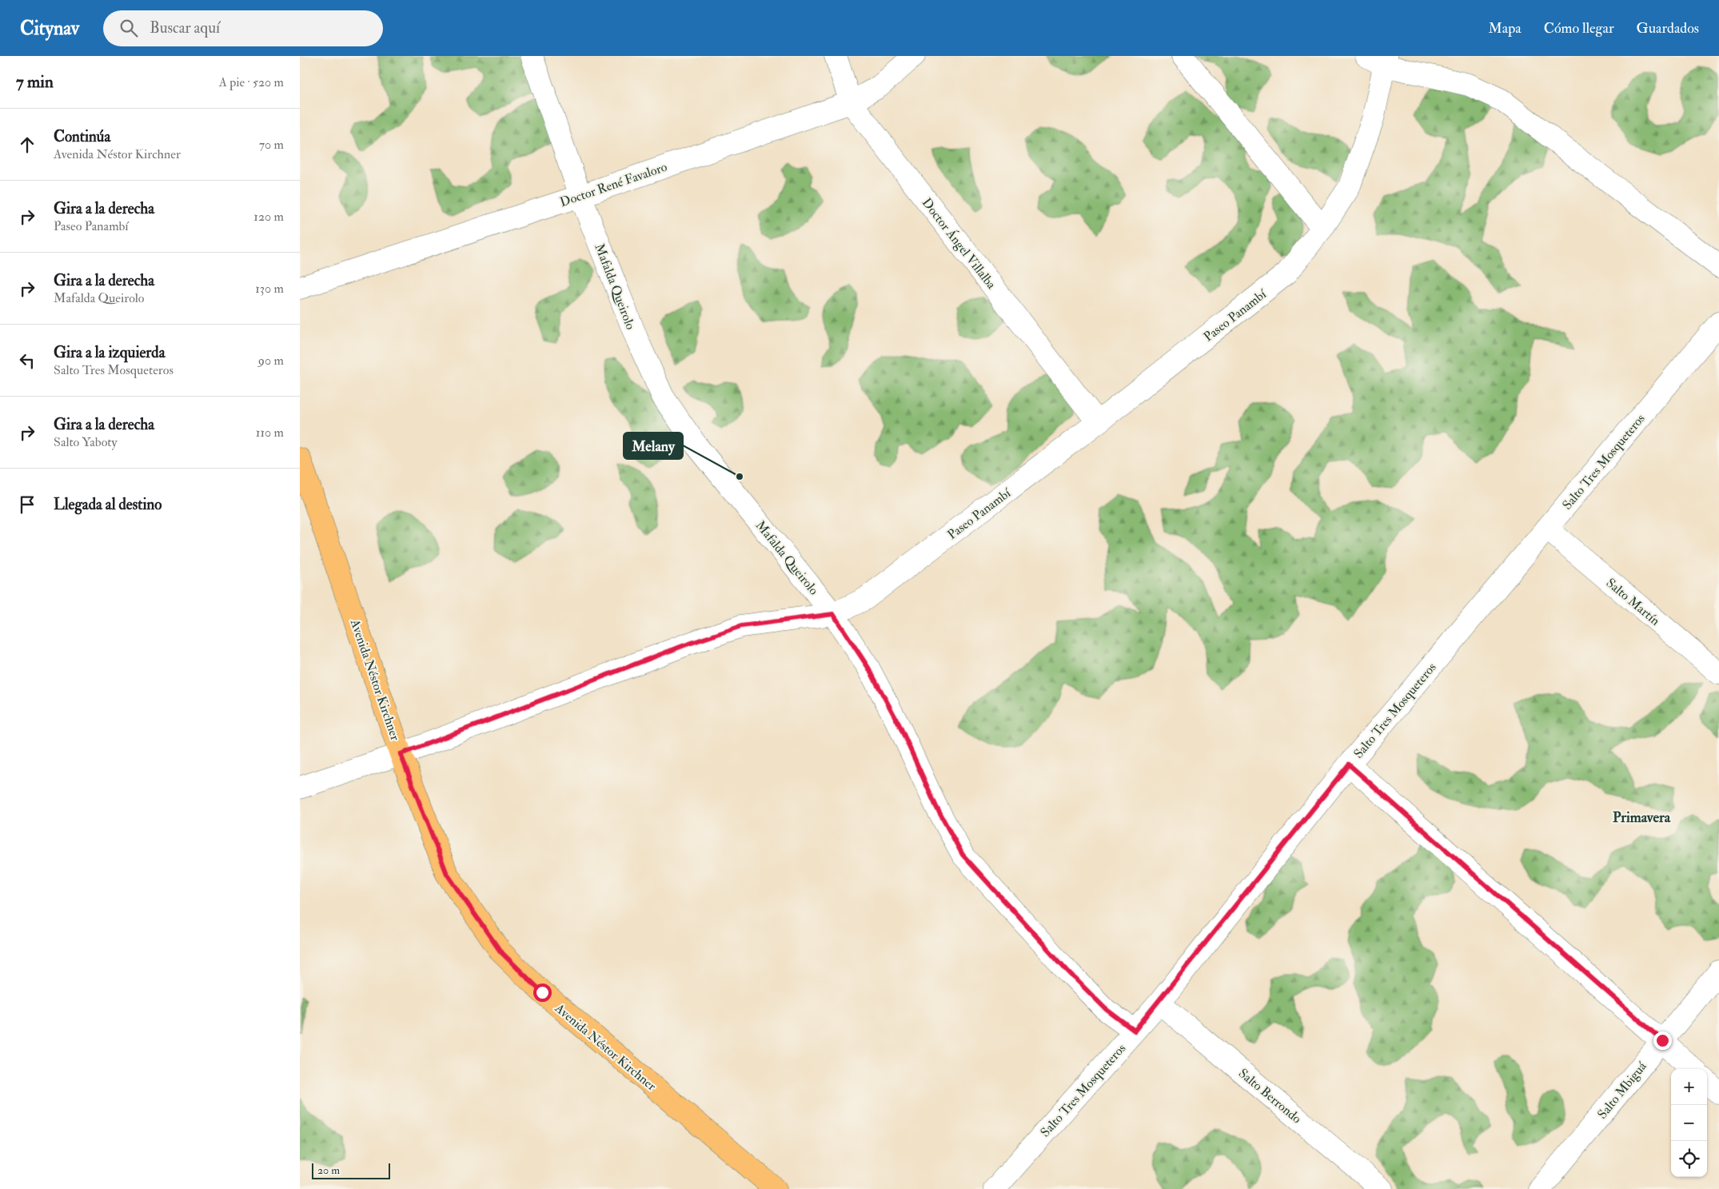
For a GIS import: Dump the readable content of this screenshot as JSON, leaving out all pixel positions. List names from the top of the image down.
{
  "streets": {
    "main road": ["Avenida Néstor Kirchner"],
    "street": [
      "Doctor René Favaloro",
      "Doctor Ángel Villalba",
      "Mafalda Queirolo",
      "Paseo Panambí",
      "Salto Tres Mosqueteros",
      "Salto Martín",
      "Salto Mbiguá",
      "Salto Berrondo"
    ]
  },
  "crossings": [
    ["Doctor René Favaloro", "Doctor Ángel Villalba"],
    ["Doctor René Favaloro", "Mafalda Queirolo"],
    ["Doctor Ángel Villalba", "Paseo Panambí"],
    ["Mafalda Queirolo", "Paseo Panambí"],
    ["Mafalda Queirolo", "Salto Tres Mosqueteros"],
    ["Paseo Panambí", "Avenida Néstor Kirchner"],
    ["Salto Tres Mosqueteros", "Salto Martín"],
    ["Salto Tres Mosqueteros", "Salto Berrondo"]
  ],
  "districts": ["Primavera"],
  "places": ["Melany"],
  "scale_bar": "20 m",
  "page": {
    "header": "Citynav",
    "search": "Buscar aquí",
    "nav": ["Mapa", "Cómo llegar", "Guardados"],
    "heading": ["7 min", "A pie · 520 m"],
    "list": [
      ["Continúa", "Avenida Néstor Kirchner", "70 m"],
      ["Gira a la derecha", "Paseo Panambí", "120 m"],
      ["Gira a la derecha", "Mafalda Queirolo", "130 m"],
      ["Gira a la izquierda", "Salto Tres Mosqueteros", "90 m"],
      ["Gira a la derecha", "Salto Yaboty", "110 m"],
      "Llegada al destino"
    ],
    "map_buttons": ["+", "−"],
    "scale": "20 m"
  }
}
